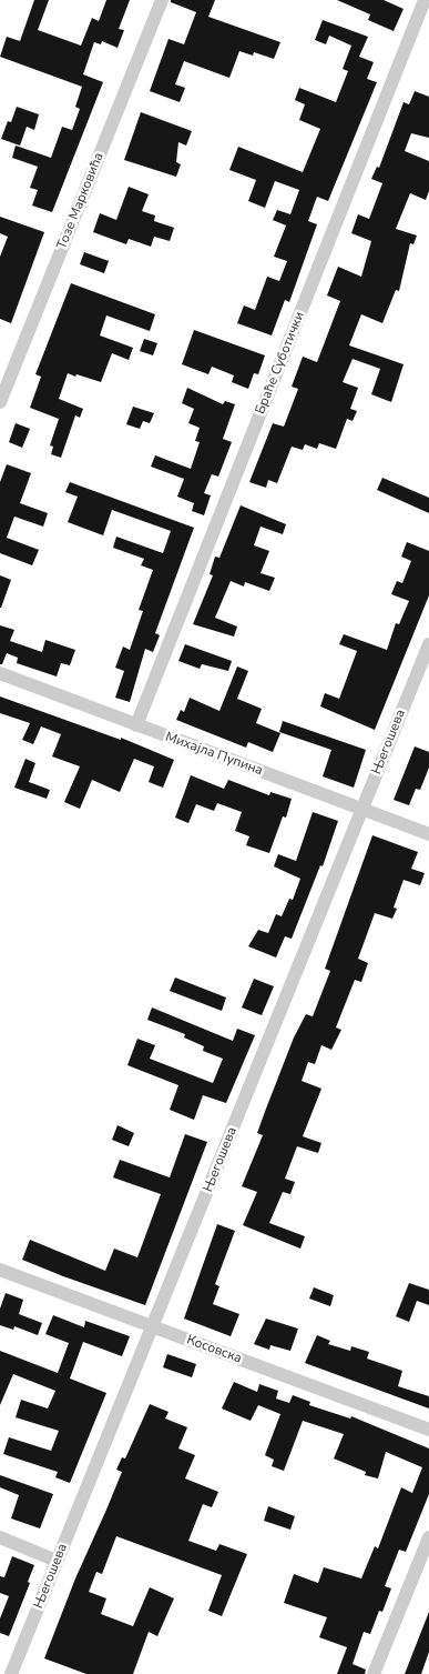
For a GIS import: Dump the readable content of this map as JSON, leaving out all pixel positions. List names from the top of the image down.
{
  "streets": {
    "street": [
      "Тозе Марковића",
      "Браће Суботички",
      "Његошева",
      "Михајла Пупина",
      "Косовска"
    ]
  },
  "crossings": [
    ["Браће Суботички", "Михајла Пупина"],
    ["Његошева", "Михајла Пупина"],
    ["Његошева", "Косовска"]
  ]
}
